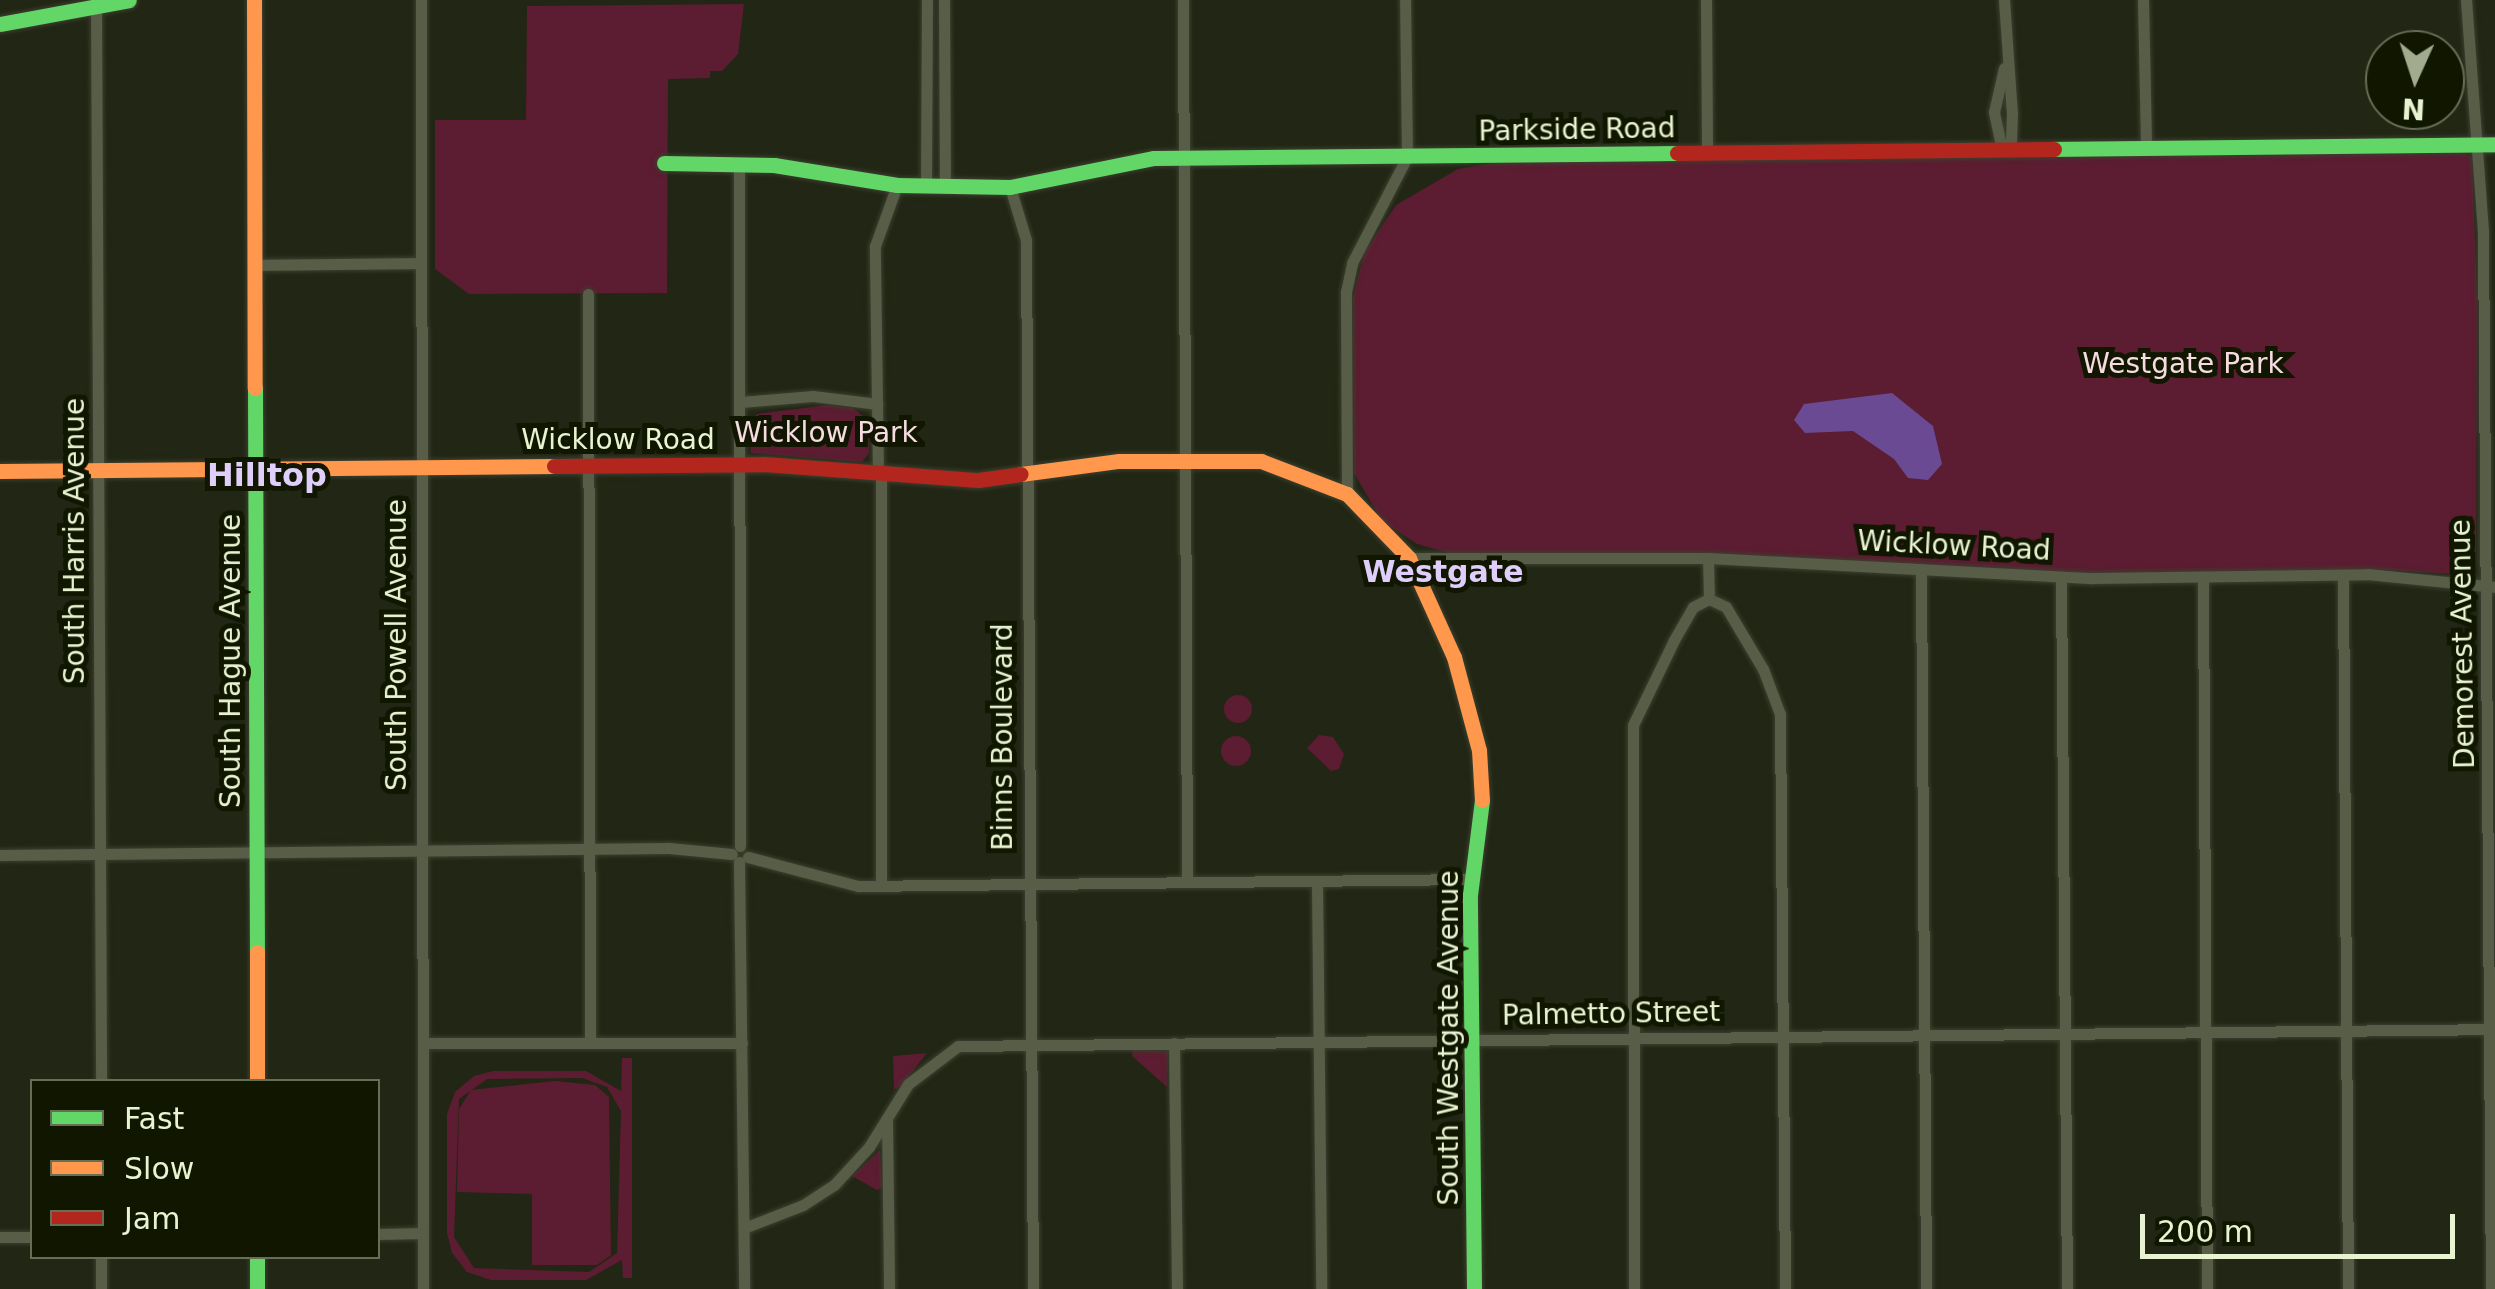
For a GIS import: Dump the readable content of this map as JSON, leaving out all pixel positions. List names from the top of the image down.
{
  "streets": {
    "street": [
      "Parkside Road",
      "Wicklow Road",
      "South Harris Avenue",
      "Demorest Avenue",
      "South Powell Avenue",
      "South Hague Avenue",
      "Binns Boulevard",
      "Palmetto Street",
      "South Westgate Avenue"
    ]
  },
  "crossings": [
    ["Parkside Road", "Demorest Avenue"],
    ["Parkside Road", "Binns Boulevard"],
    ["Wicklow Road", "South Harris Avenue"],
    ["Wicklow Road", "Demorest Avenue"],
    ["Wicklow Road", "South Powell Avenue"],
    ["Wicklow Road", "South Hague Avenue"],
    ["Wicklow Road", "Binns Boulevard"],
    ["Wicklow Road", "South Westgate Avenue"],
    ["Demorest Avenue", "Palmetto Street"],
    ["Binns Boulevard", "Palmetto Street"],
    ["Palmetto Street", "South Westgate Avenue"]
  ],
  "districts": ["Hilltop", "Westgate"],
  "parks": ["Westgate Park", "Wicklow Park"],
  "legend": ["Fast", "Slow", "Jam"],
  "scale_bar": "200 m",
  "north": "bottom"
}
